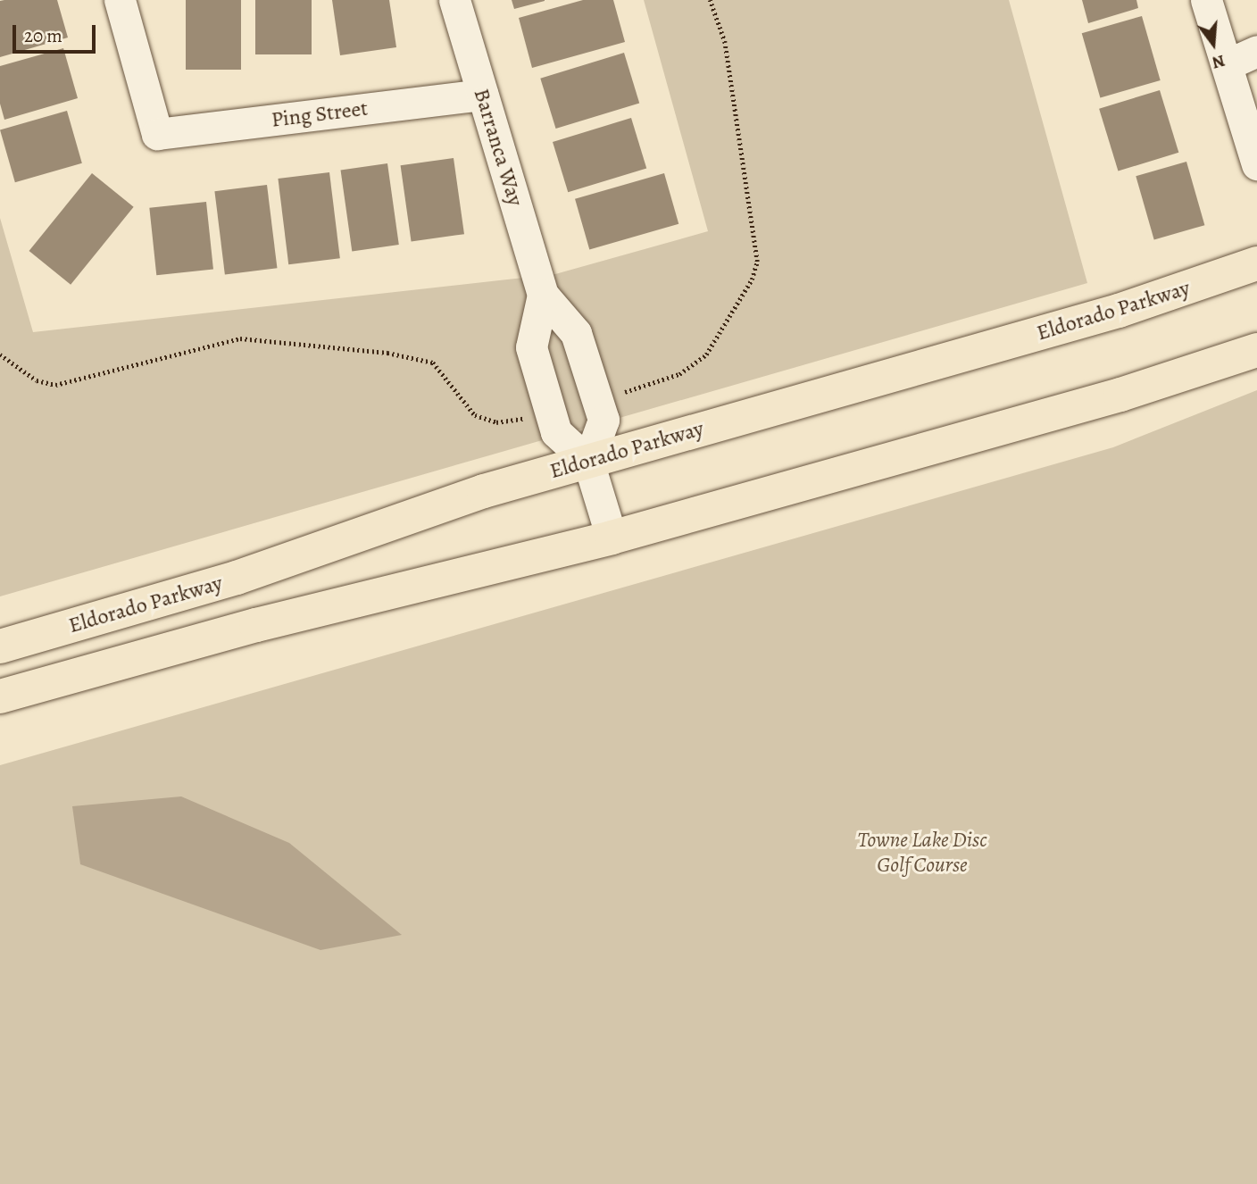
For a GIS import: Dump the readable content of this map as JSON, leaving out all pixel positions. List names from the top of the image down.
{
  "streets": {
    "main road": ["Eldorado Parkway"],
    "street": ["Ping Street", "Barranca Way"]
  },
  "crossings": [
    ["Ping Street", "Barranca Way"],
    ["Barranca Way", "Eldorado Parkway"]
  ],
  "parks": ["Towne Lake Disc Golf Course"],
  "scale_bar": "20 m",
  "north": "bottom"
}
